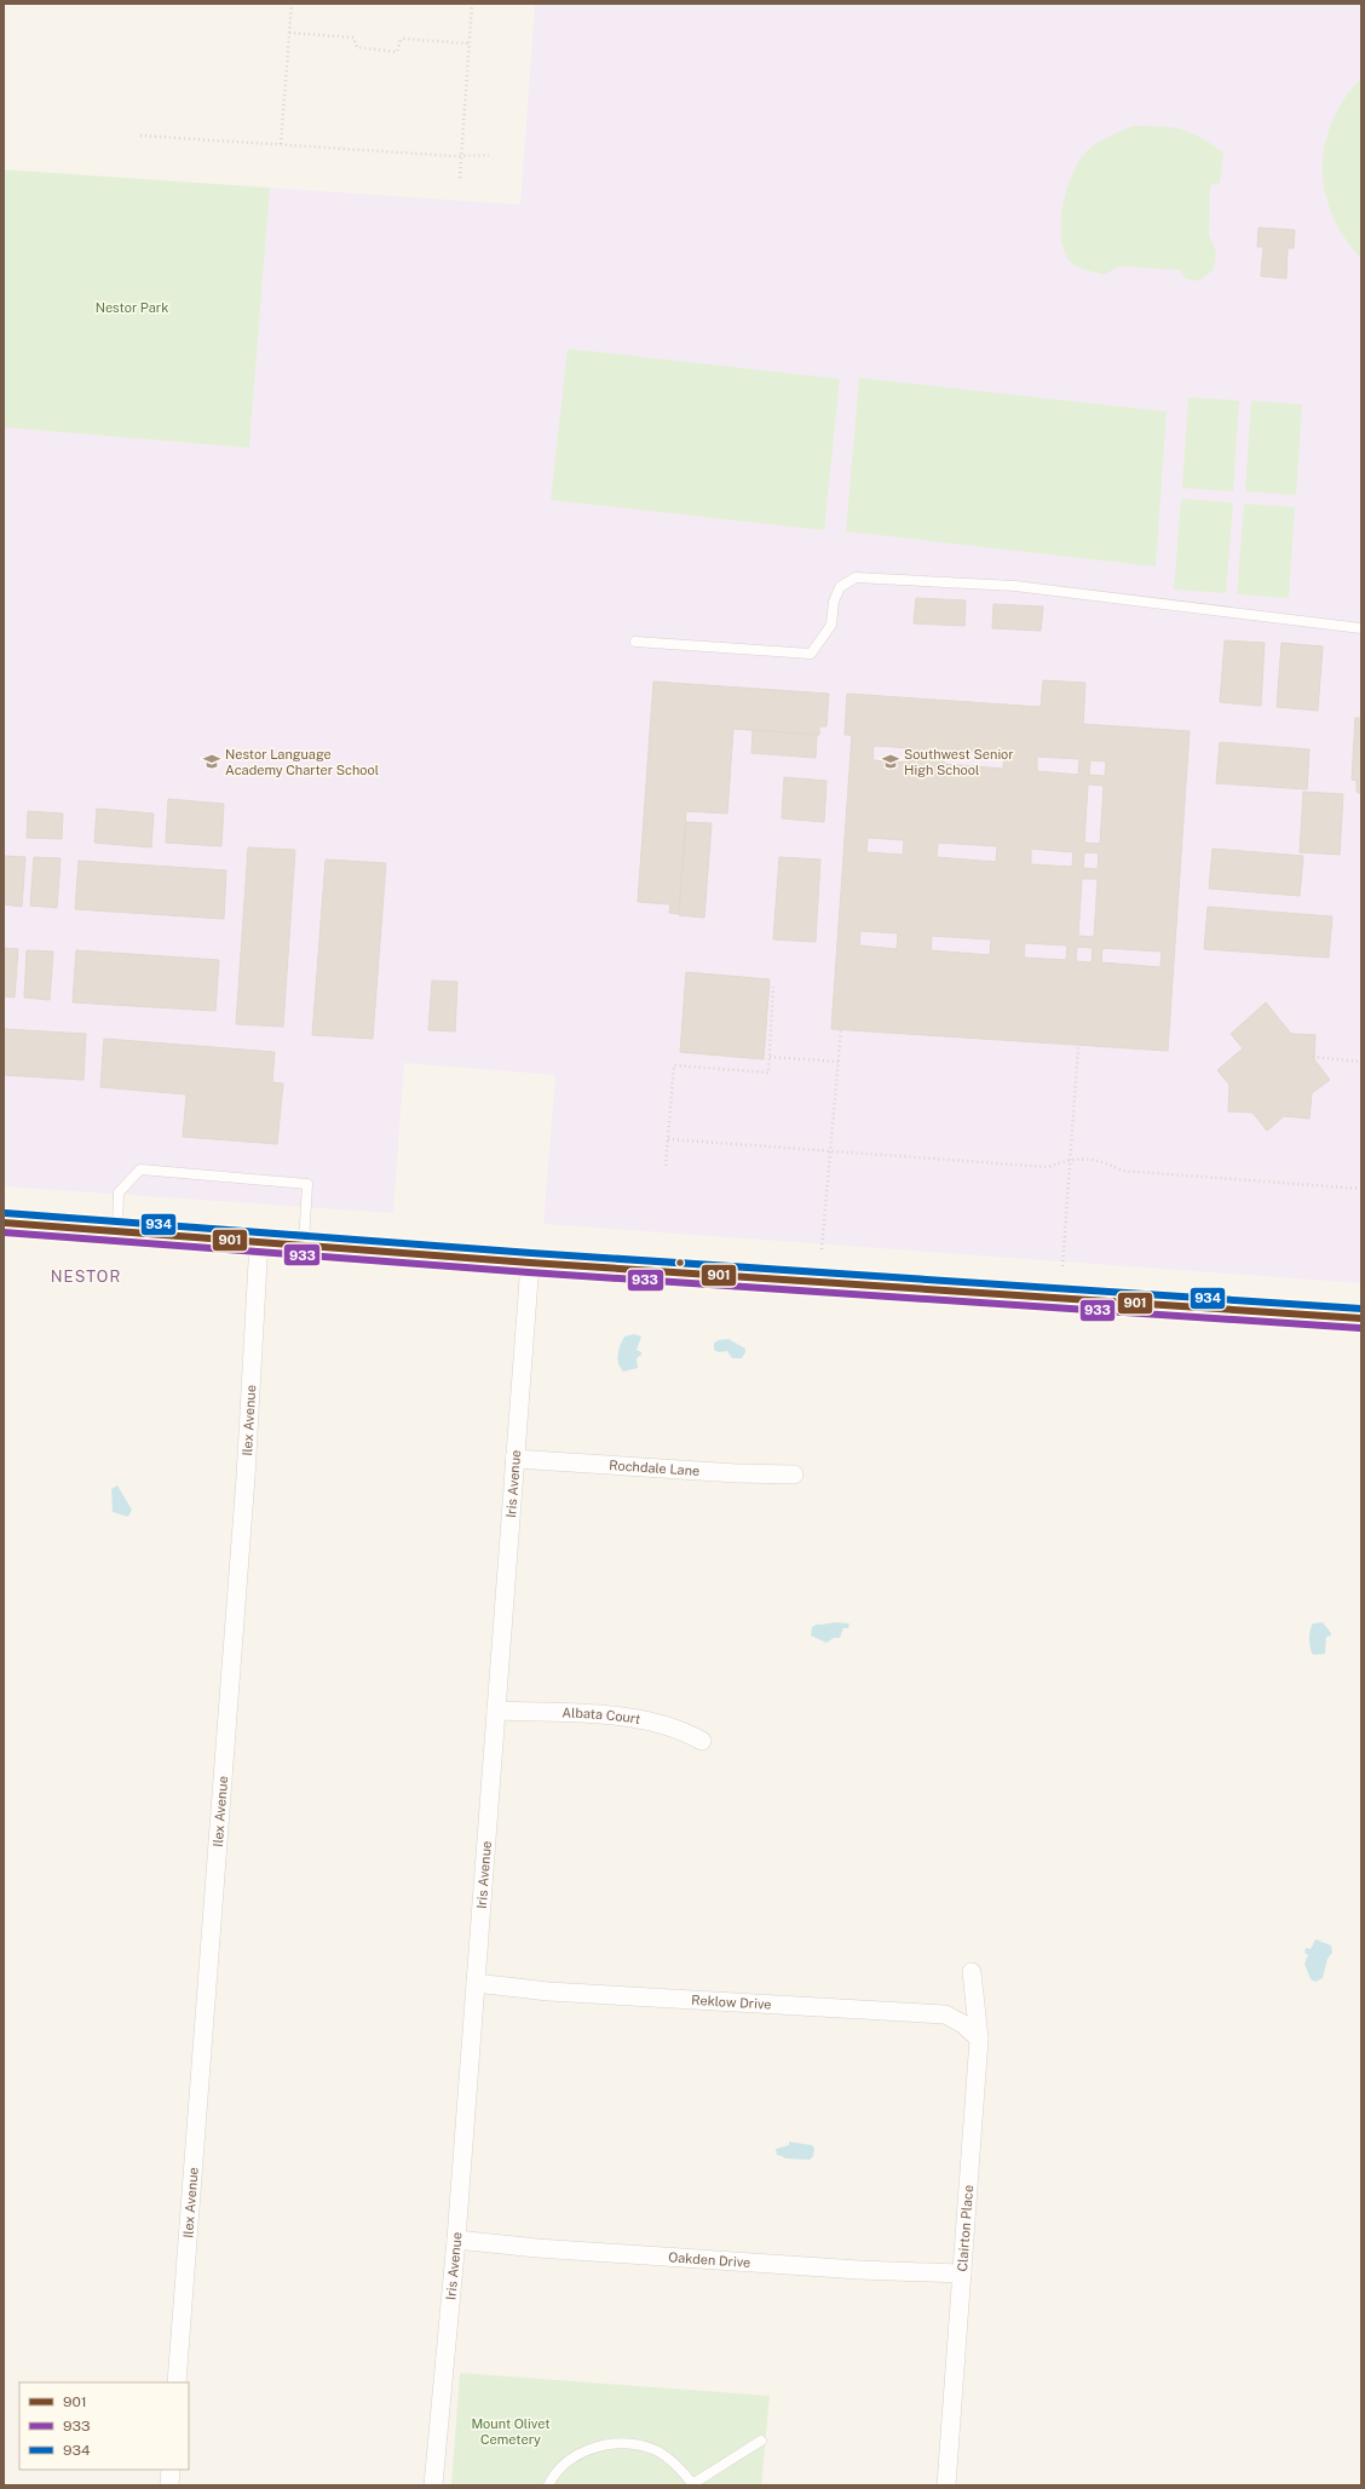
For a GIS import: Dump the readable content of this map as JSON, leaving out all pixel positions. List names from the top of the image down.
{
  "streets": {
    "street": [
      "Ilex Avenue",
      "Rochdale Lane",
      "Iris Avenue",
      "Albata Court",
      "Reklow Drive",
      "Clairton Place",
      "Oakden Drive"
    ]
  },
  "crossings": [
    ["Rochdale Lane", "Iris Avenue"],
    ["Iris Avenue", "Albata Court"],
    ["Iris Avenue", "Reklow Drive"],
    ["Iris Avenue", "Oakden Drive"],
    ["Reklow Drive", "Clairton Place"],
    ["Clairton Place", "Oakden Drive"]
  ],
  "districts": ["NESTOR"],
  "parks": ["Nestor Park", "Mount Olivet Cemetery"],
  "places": {
    "school or university": ["Nestor Language Academy Charter School", "Southwest Senior High School"]
  },
  "lines": ["transit line 934", "transit line 901", "transit line 933"],
  "legend": ["901", "933", "934"]
}
